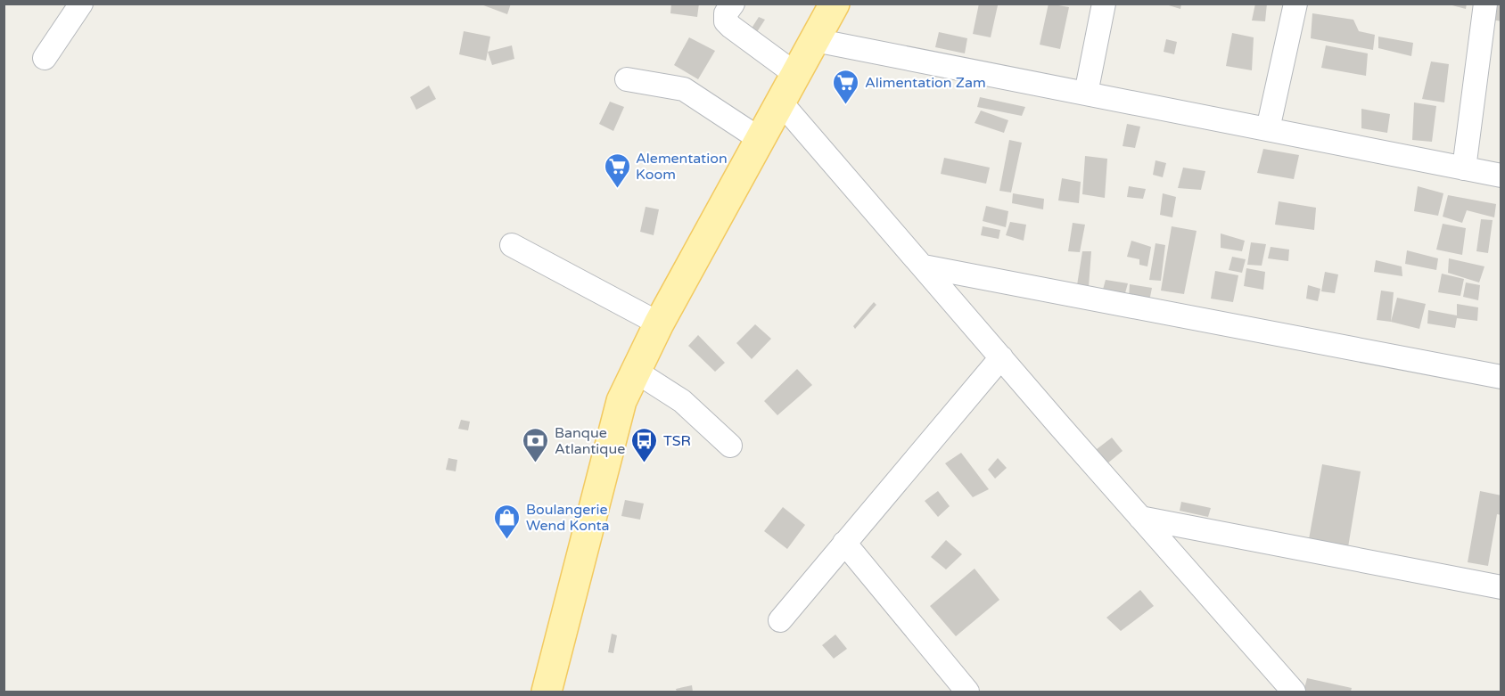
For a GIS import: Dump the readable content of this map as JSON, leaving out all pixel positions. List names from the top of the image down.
{
  "places": {
    "supermarket": ["Alimentation Zam", "Alementation Koom"],
    "bank": ["Banque Atlantique"],
    "bus stop": ["TSR"],
    "shop": ["Boulangerie Wend Konta"]
  }
}
